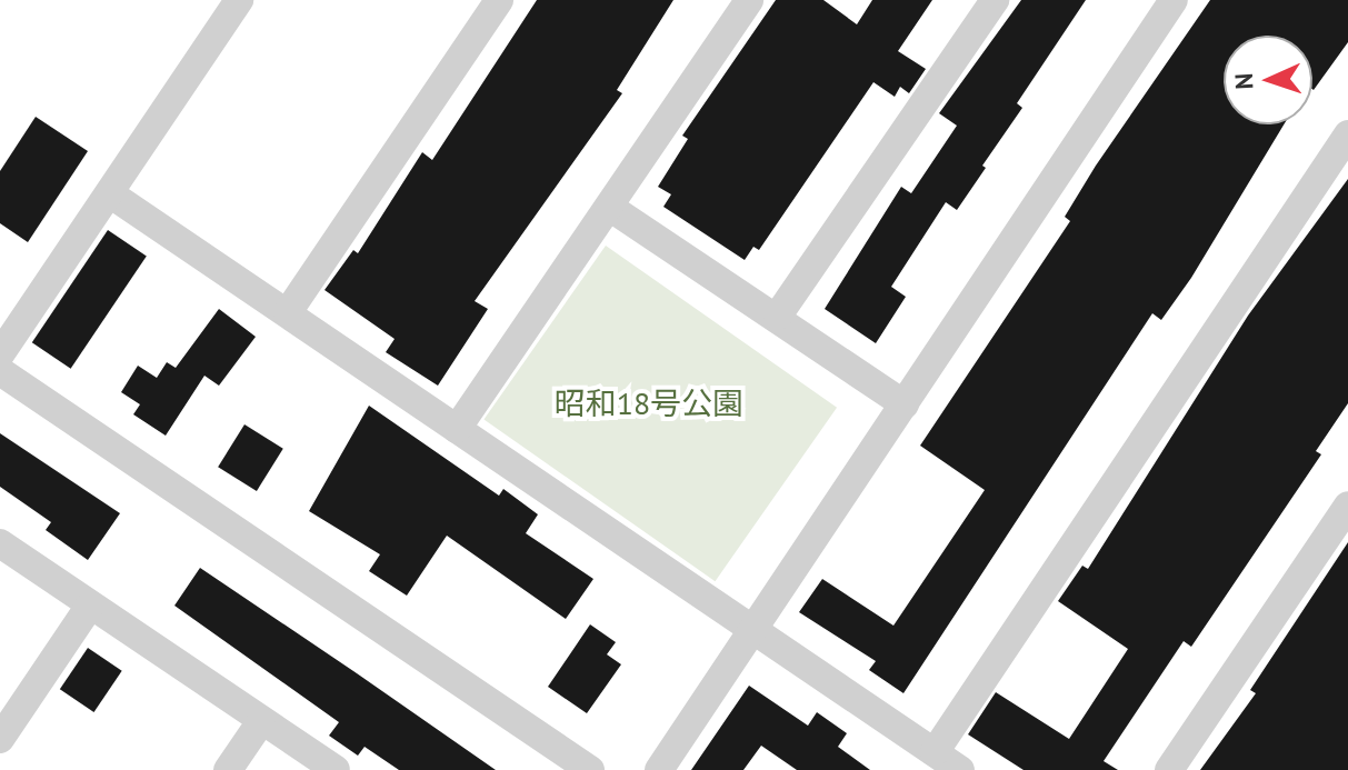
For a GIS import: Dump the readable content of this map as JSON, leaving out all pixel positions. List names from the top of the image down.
{
  "parks": ["昭和18号公園"],
  "north": "left"
}
